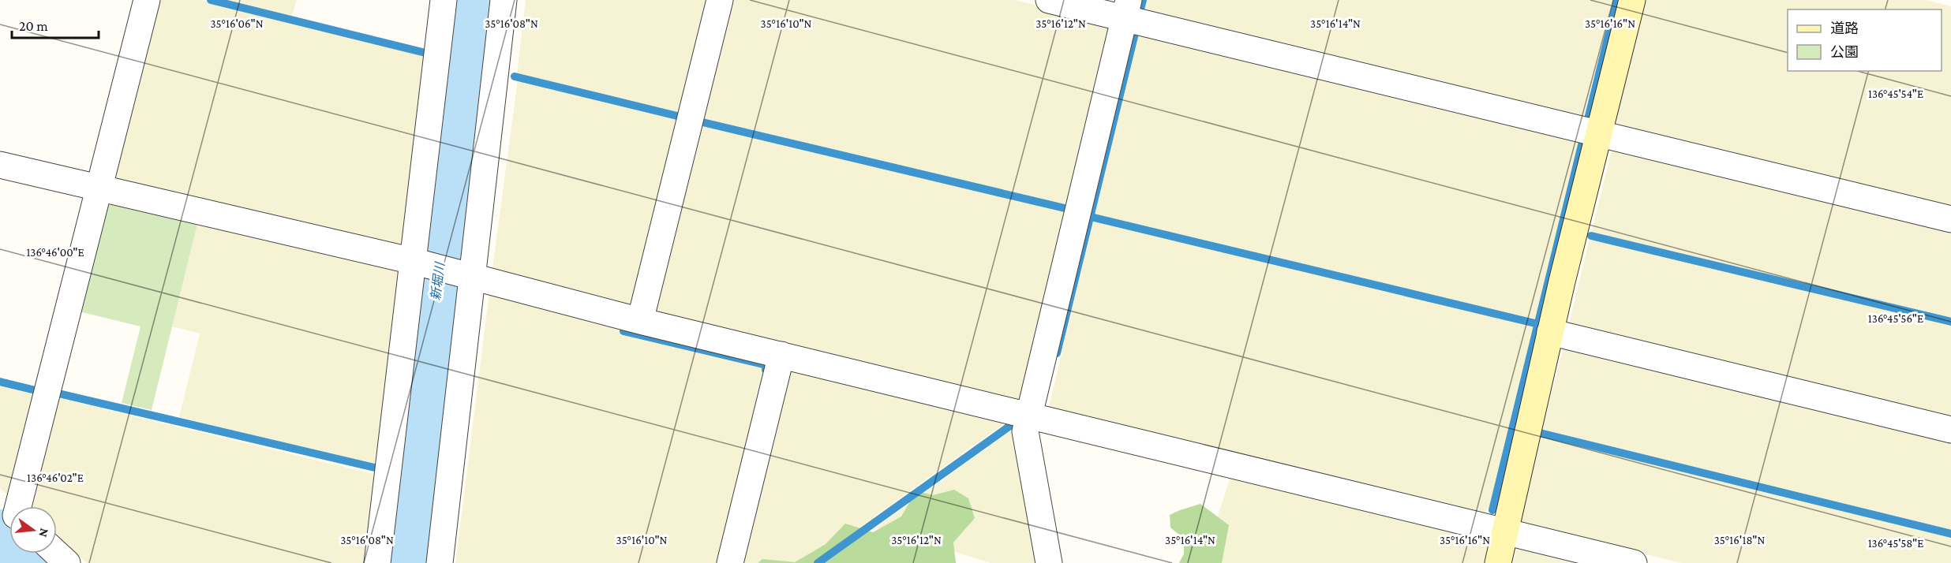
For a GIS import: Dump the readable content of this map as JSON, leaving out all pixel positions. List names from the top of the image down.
{
  "water": ["新堀川"],
  "legend": ["道路", "公園"],
  "scale_bar": "20 m",
  "north": "right",
  "coordinates": [
    "35°16'06\"N",
    "35°16'08\"N",
    "35°16'10\"N",
    "35°16'12\"N",
    "35°16'14\"N",
    "35°16'16\"N",
    "136°45'54\"E",
    "136°46'00\"E",
    "136°45'56\"E",
    "136°46'02\"E",
    "35°16'18\"N",
    "136°45'58\"E"
  ]
}
